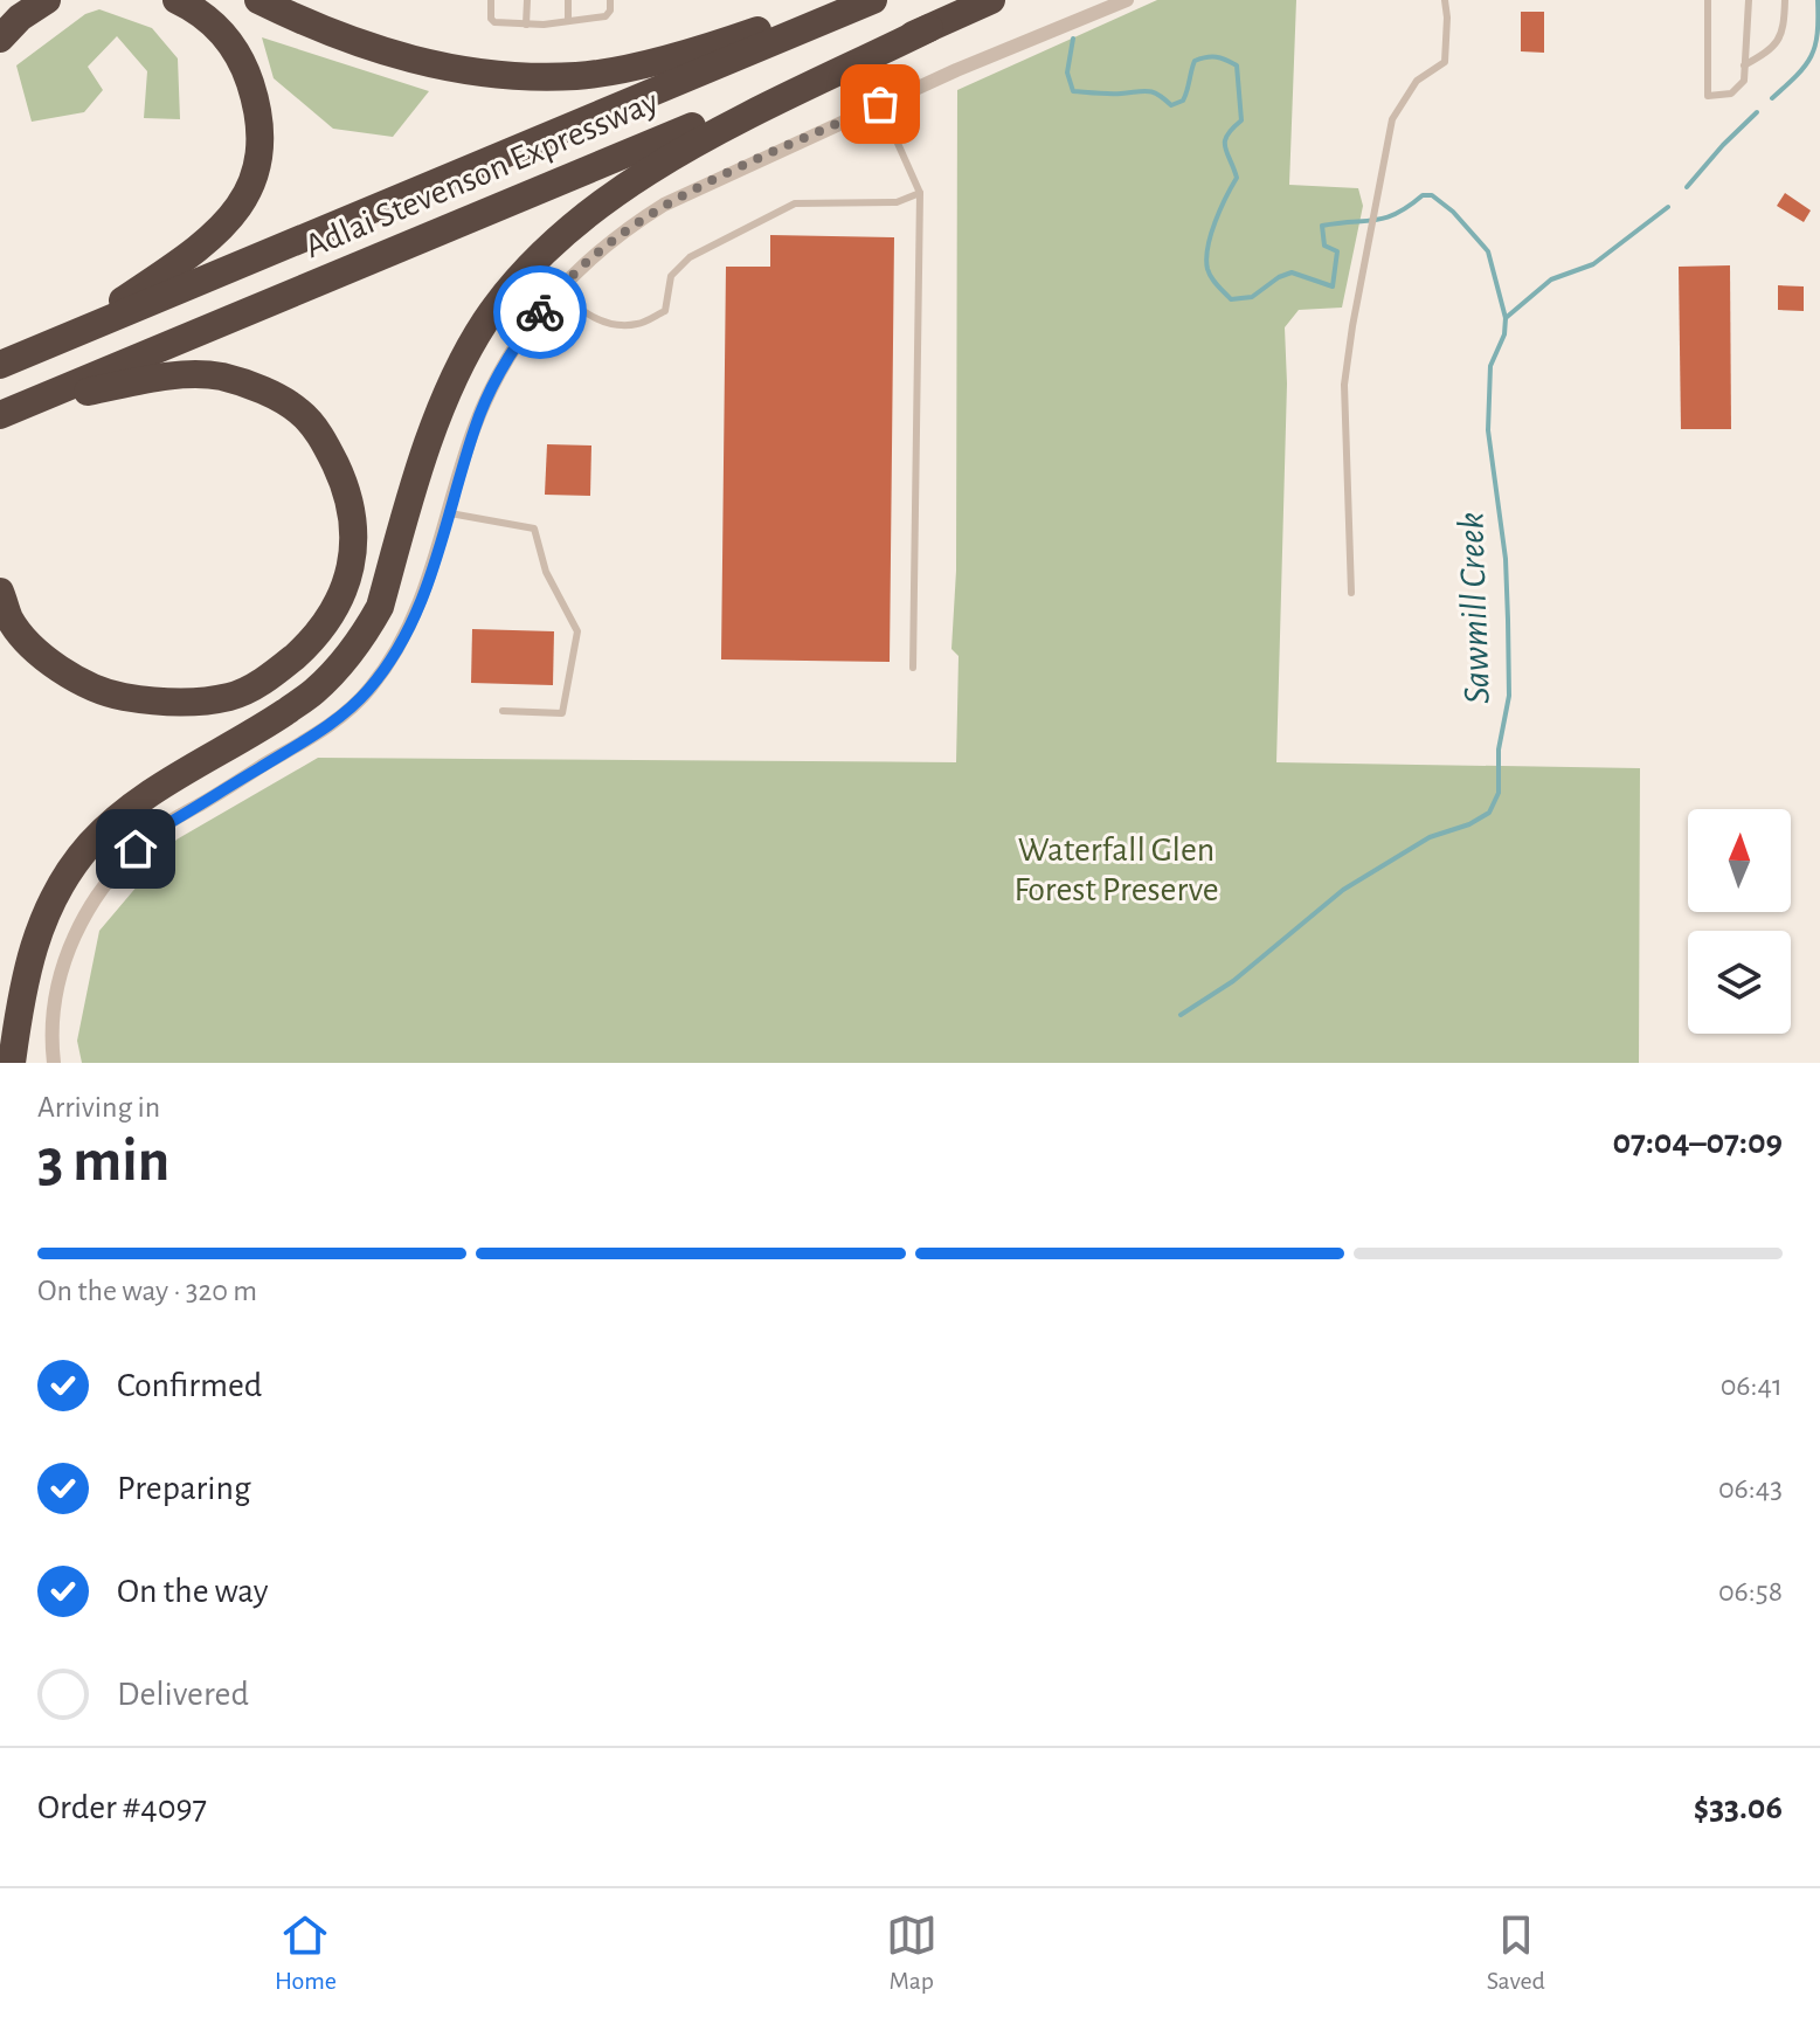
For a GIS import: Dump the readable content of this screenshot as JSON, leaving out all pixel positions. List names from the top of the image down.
{
  "streets": {
    "highway": ["Adlai Stevenson Expressway"]
  },
  "water": ["Sawmill Creek"],
  "parks": ["Waterfall Glen Forest Preserve"],
  "north": "top",
  "page": {
    "heading": ["3 min", "Arriving in", "07:04–07:09"],
    "panel": ["Order #4097", "$33.06"],
    "bar": "On the way · 320 m",
    "list": [
      ["Confirmed", "06:41"],
      ["Preparing", "06:43"],
      ["On the way", "06:58"],
      "Delivered"
    ],
    "tabs": ["Home", "Map", "Saved"]
  }
}
